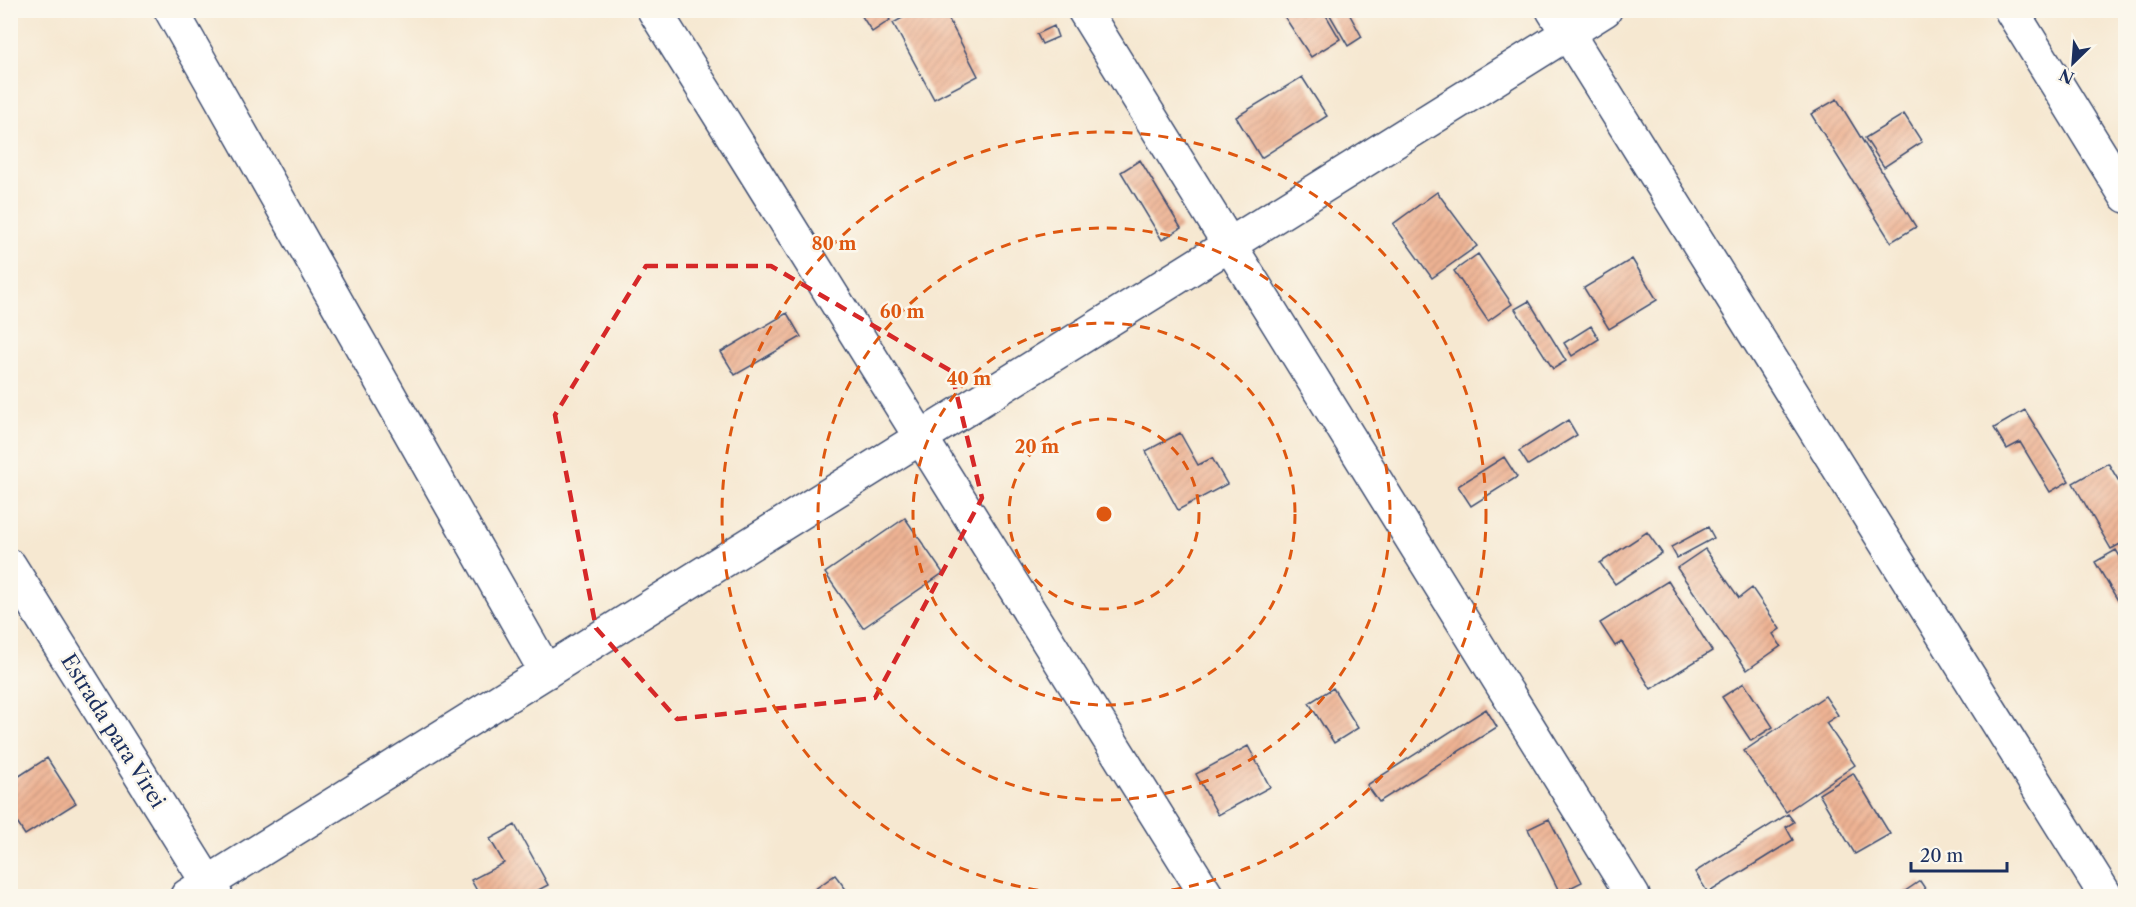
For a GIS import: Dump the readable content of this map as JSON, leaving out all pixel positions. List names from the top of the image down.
{
  "streets": {
    "street": ["Estrada para Virei"]
  },
  "scale_bar": "20 m",
  "north": "bottom left",
  "rings": [
    "80 m",
    "60 m",
    "40 m",
    "20 m"
  ]
}
